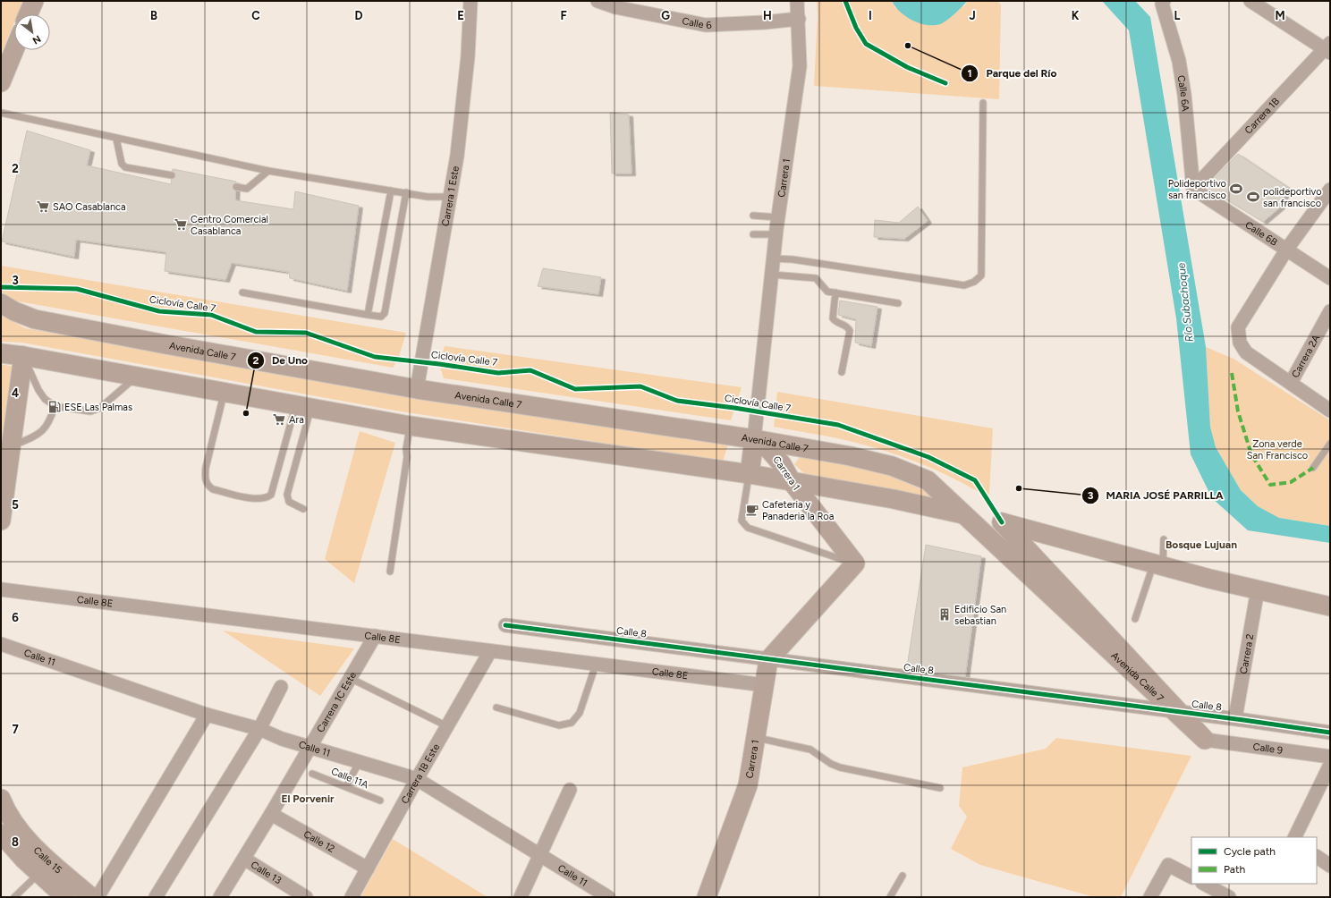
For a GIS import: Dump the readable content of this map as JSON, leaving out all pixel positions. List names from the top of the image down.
{
  "streets": {
    "main road": ["Carrera 1", "Avenida Calle 7", "Calle 15"],
    "street": [
      "Calle 6",
      "Calle 6A",
      "Carrera 1B",
      "Carrera 1 Este",
      "Calle 6B",
      "Carrera 2A",
      "Calle 8E",
      "Calle 8",
      "Carrera 2",
      "Calle 11",
      "Carrera 1C Este",
      "Calle 9",
      "Carrera 1B Este",
      "Calle 12",
      "Calle 13"
    ],
    "lane": ["Calle 11A"],
    "cycle path": ["Ciclovía Calle 7"]
  },
  "crossings": [
    ["Calle 6", "Carrera 1"],
    ["Calle 6A", "Carrera 1B"],
    ["Calle 6A", "Calle 6B"],
    ["Carrera 1B", "Calle 6B"],
    ["Carrera 1", "Avenida Calle 7"],
    ["Carrera 1", "Calle 8E"],
    ["Carrera 1", "Calle 8"],
    ["Carrera 1 Este", "Avenida Calle 7"],
    ["Avenida Calle 7", "Calle 9"],
    ["Calle 8E", "Carrera 1C Este"],
    ["Calle 8E", "Carrera 1B Este"],
    ["Calle 8", "Carrera 2"],
    ["Calle 11", "Carrera 1C Este"],
    ["Calle 11", "Carrera 1B Este"],
    ["Carrera 1C Este", "Calle 12"],
    ["Carrera 1C Este", "Calle 13"],
    ["Carrera 1B Este", "Calle 12"]
  ],
  "districts": ["Bosque Lujuan", "El Porvenir"],
  "water": ["Río Subachoque"],
  "parks": ["Zona verde San Francisco"],
  "places": {
    "other": ["Parque del Río", "De Uno", "MARIA JOSÉ PARRILLA"],
    "sports": ["Polideportivo san francisco", "polideportivo san francisco"],
    "supermarket": ["SAO Casablanca", "Centro Comercial Casablanca", "Ara"],
    "fuel station": ["ESE Las Palmas"],
    "cafe": ["Cafeteria y Panaderia la Roa"],
    "building": ["Edificio San sebastian"]
  },
  "legend": ["Cycle path", "Path"],
  "north": "bottom right",
  "grid": {
    "columns": [
      "B",
      "C",
      "D",
      "E",
      "F",
      "G",
      "H",
      "I",
      "J",
      "K",
      "L",
      "M"
    ],
    "rows": [
      "2",
      "3",
      "4",
      "5",
      "6",
      "7",
      "8"
    ]
  }
}
